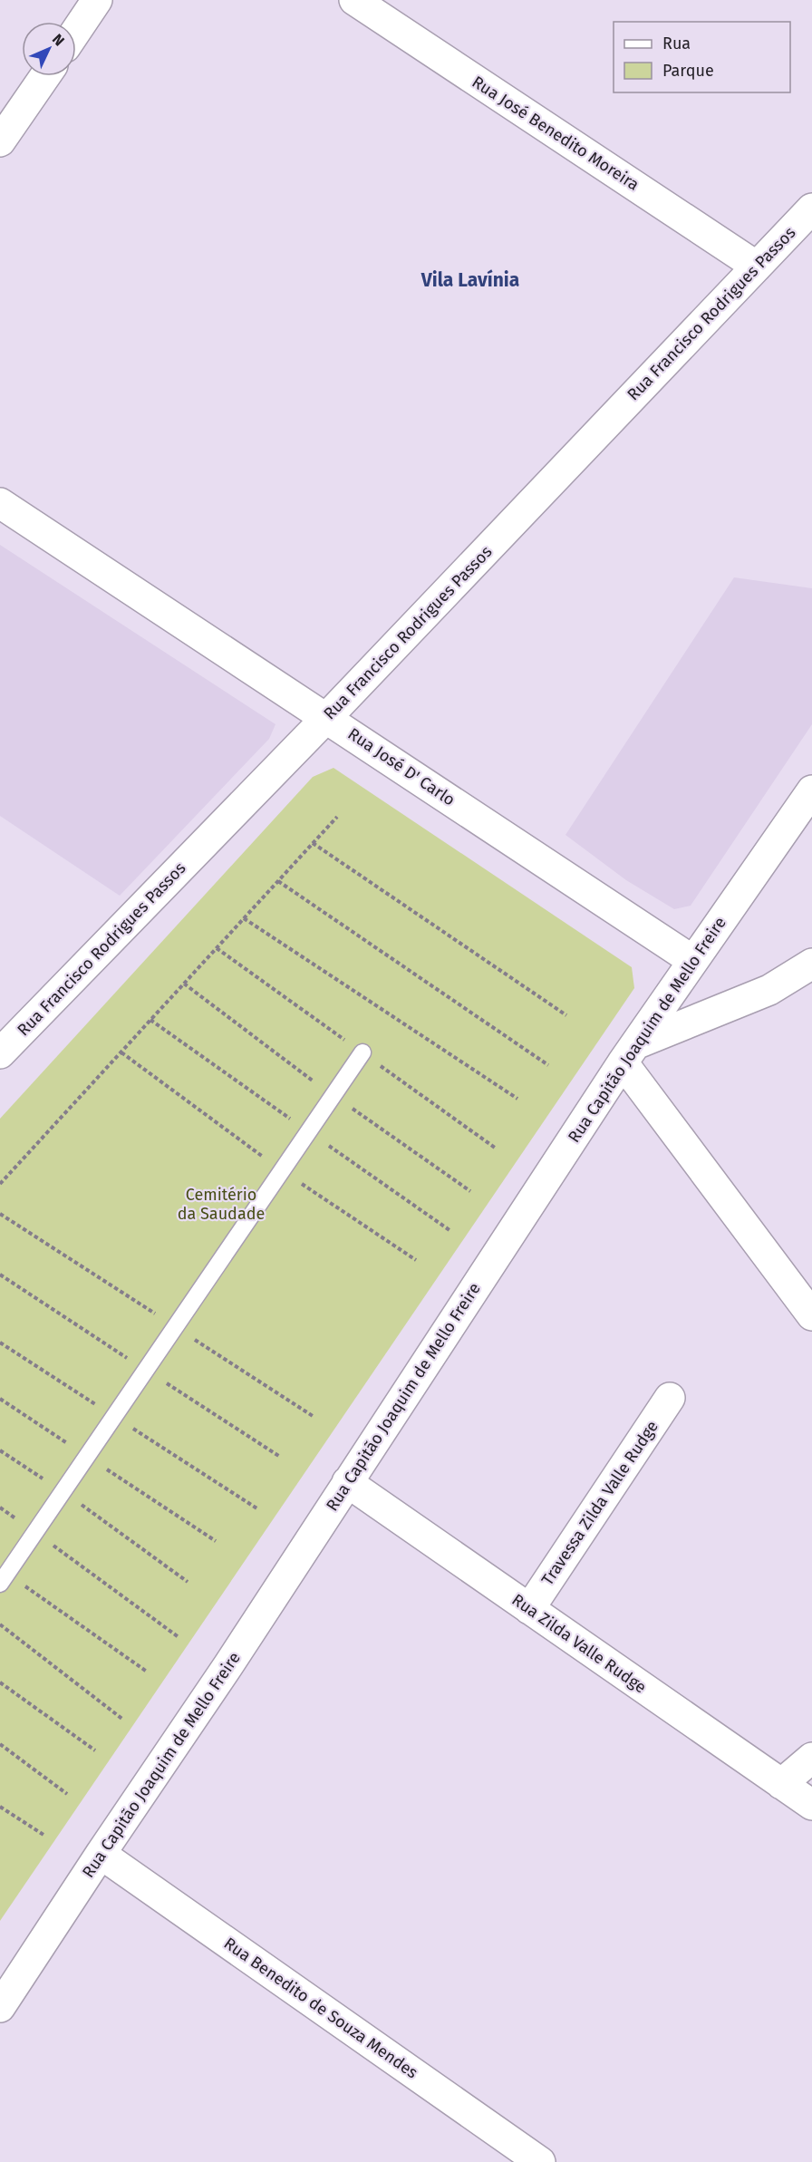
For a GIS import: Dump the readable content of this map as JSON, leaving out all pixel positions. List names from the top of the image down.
{
  "streets": {
    "street": [
      "Rua José Benedito Moreira",
      "Rua Francisco Rodrigues Passos",
      "Rua José D' Carlo",
      "Rua Capitão Joaquim de Mello Freire",
      "Travessa Zilda Valle Rudge",
      "Rua Zilda Valle Rudge",
      "Rua Benedito de Souza Mendes"
    ]
  },
  "crossings": [
    ["Rua José Benedito Moreira", "Rua Francisco Rodrigues Passos"],
    ["Rua Francisco Rodrigues Passos", "Rua José D' Carlo"],
    ["Rua José D' Carlo", "Rua Capitão Joaquim de Mello Freire"],
    ["Rua Capitão Joaquim de Mello Freire", "Rua Zilda Valle Rudge"],
    ["Rua Capitão Joaquim de Mello Freire", "Rua Benedito de Souza Mendes"],
    ["Travessa Zilda Valle Rudge", "Rua Zilda Valle Rudge"]
  ],
  "districts": ["Vila Lavínia"],
  "parks": ["Cemitério da Saudade"],
  "legend": ["Rua", "Parque"],
  "north": "top right"
}
